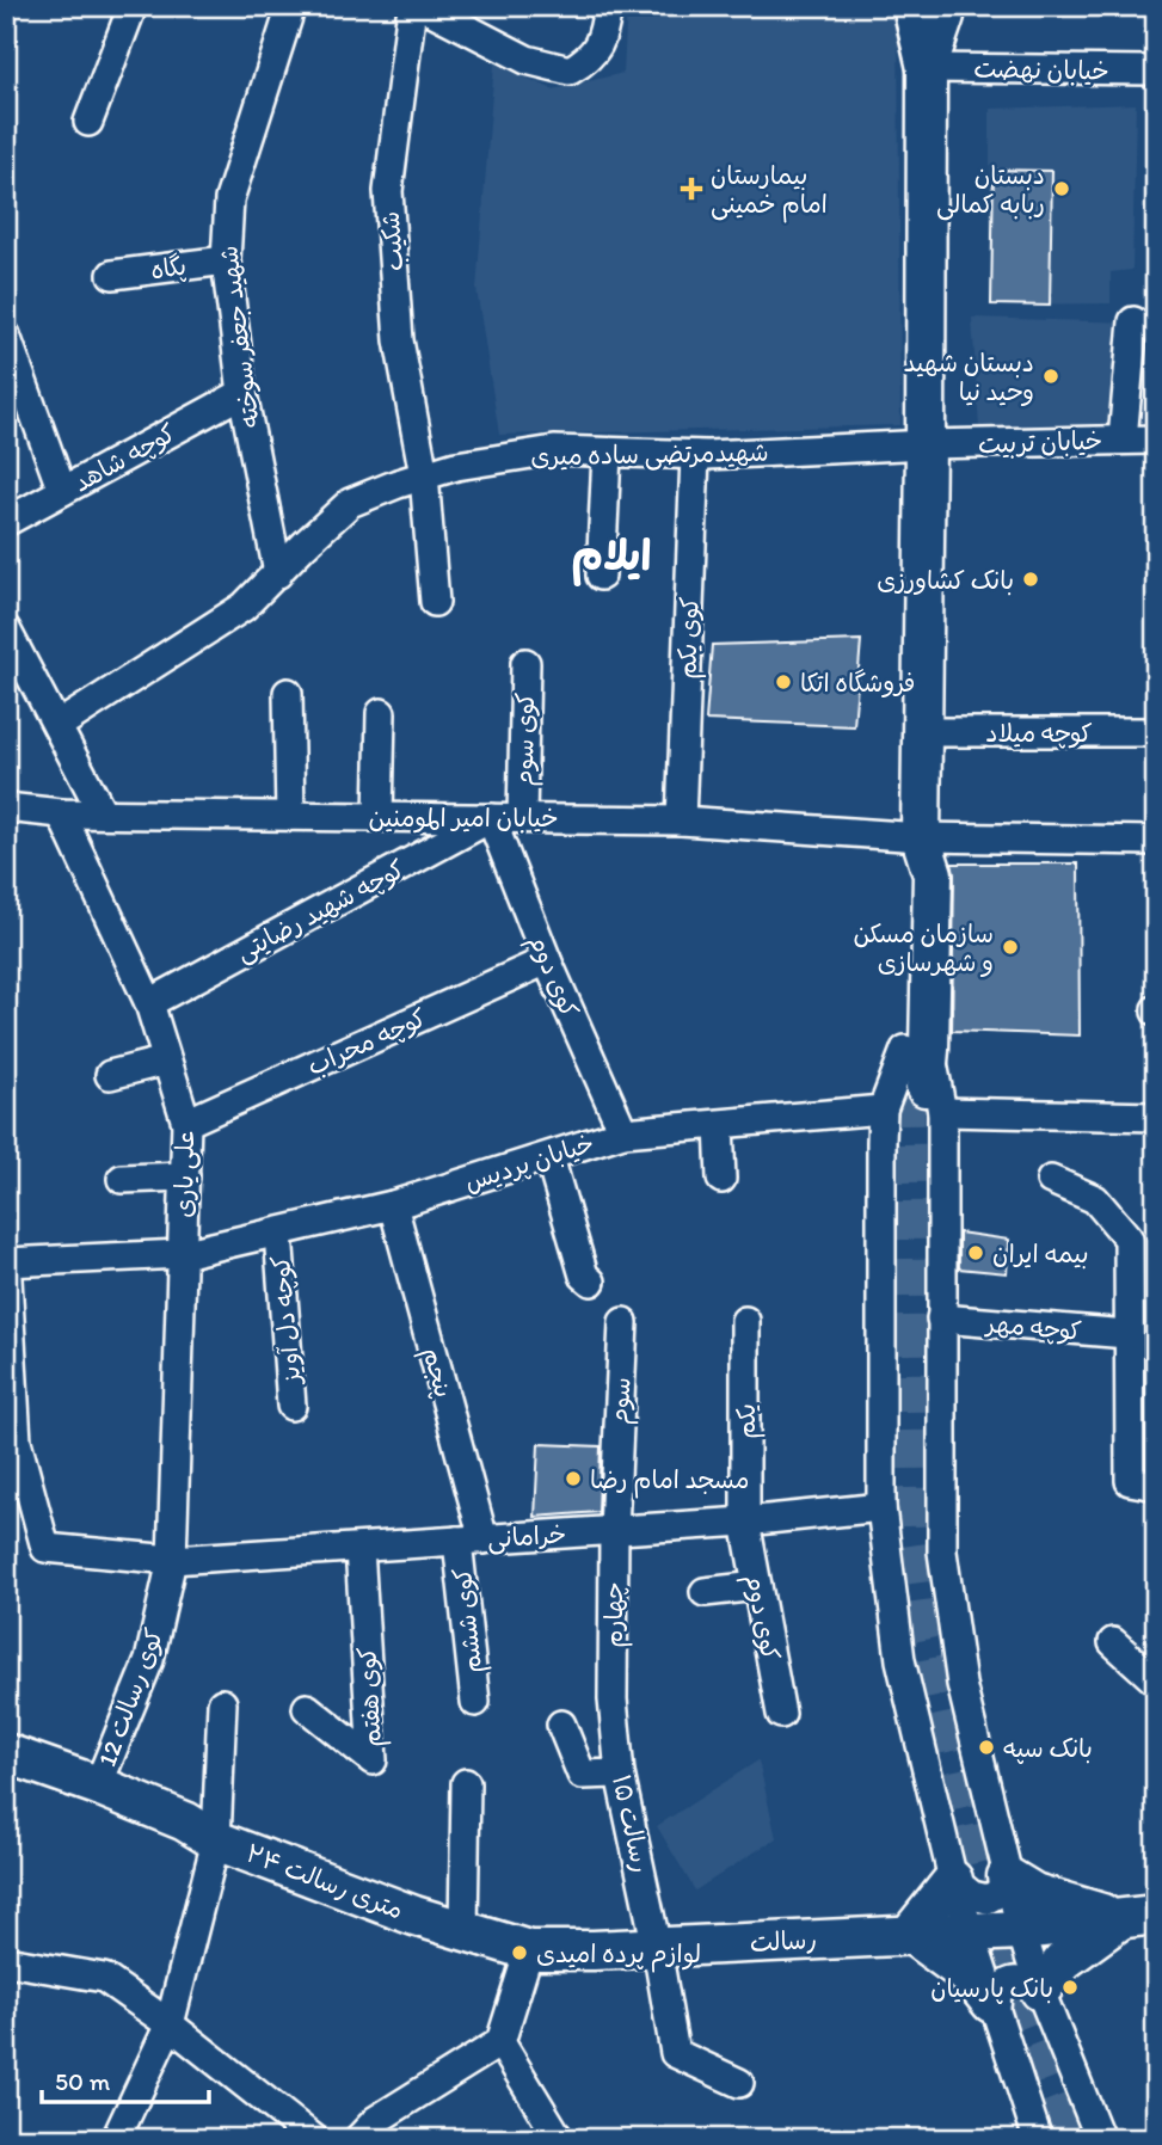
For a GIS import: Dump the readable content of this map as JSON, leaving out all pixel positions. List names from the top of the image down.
{
  "streets": {
    "main road": ["۲۴ متری رسالت", "رسالت"],
    "street": [
      "خیابان نهضت",
      "شکیب",
      "پگاه",
      "شهید جعفر سوخته",
      "خیابان تربیت",
      "شهیدمرتضی ساده میری",
      "کوچه شاهد",
      "کوی یکم",
      "کوچه میلاد",
      "کوی سوم",
      "خیابان امیر المومنین",
      "کوچه شهید رضایتی",
      "کوی دوم",
      "کوچه محراب",
      "خیابان پردیس",
      "علی یاری",
      "کوچه دل آویز",
      "کوچه مهر",
      "پنجم",
      "سوم",
      "یکم",
      "خرامانی",
      "چهارم",
      "کوی ششم",
      "کوی رسالت 12",
      "کوی هفتم",
      "رسالت ۱۵"
    ]
  },
  "crossings": [
    ["شکیب", "شهیدمرتضی ساده میری"],
    ["پگاه", "شهید جعفر سوخته"],
    ["شهید جعفر سوخته", "شهیدمرتضی ساده میری"],
    ["شهید جعفر سوخته", "کوچه شاهد"],
    ["خیابان تربیت", "شهیدمرتضی ساده میری"],
    ["شهیدمرتضی ساده میری", "کوی یکم"],
    ["کوی یکم", "خیابان امیر المومنین"],
    ["کوی سوم", "خیابان امیر المومنین"],
    ["خیابان امیر المومنین", "کوچه شهید رضایتی"],
    ["خیابان امیر المومنین", "کوی دوم"],
    ["خیابان امیر المومنین", "علی یاری"],
    ["کوچه شهید رضایتی", "کوی دوم"],
    ["کوچه شهید رضایتی", "علی یاری"],
    ["کوی دوم", "کوچه محراب"],
    ["کوی دوم", "خیابان پردیس"],
    ["کوی دوم", "یکم"],
    ["کوی دوم", "خرامانی"],
    ["کوچه محراب", "علی یاری"],
    ["خیابان پردیس", "علی یاری"],
    ["خیابان پردیس", "کوچه دل آویز"],
    ["خیابان پردیس", "پنجم"],
    ["خیابان پردیس", "خرامانی"],
    ["علی یاری", "خرامانی"],
    ["علی یاری", "کوی رسالت 12"],
    ["پنجم", "خرامانی"],
    ["پنجم", "کوی ششم"],
    ["سوم", "خرامانی"],
    ["سوم", "چهارم"],
    ["یکم", "خرامانی"],
    ["خرامانی", "چهارم"],
    ["خرامانی", "کوی ششم"],
    ["خرامانی", "کوی رسالت 12"],
    ["خرامانی", "کوی هفتم"],
    ["چهارم", "رسالت ۱۵"],
    ["کوی رسالت 12", "۲۴ متری رسالت"],
    ["رسالت ۱۵", "۲۴ متری رسالت"],
    ["رسالت ۱۵", "رسالت"],
    ["۲۴ متری رسالت", "رسالت"]
  ],
  "districts": ["ایلام"],
  "places": {
    "health": ["بیمارستان امام خمینی"],
    "other": [
      "دبستان ربابه کمالی",
      "دبستان شهید وحید نیا",
      "بانک کشاورزی",
      "فروشگاه اتکا",
      "سازمان مسکن و شهرسازی",
      "بیمه ایران",
      "مسجد امام رضا",
      "بانک سپه",
      "لوازم پرده امیدی",
      "بانک پارسیان"
    ]
  },
  "scale_bar": "50 m"
}
